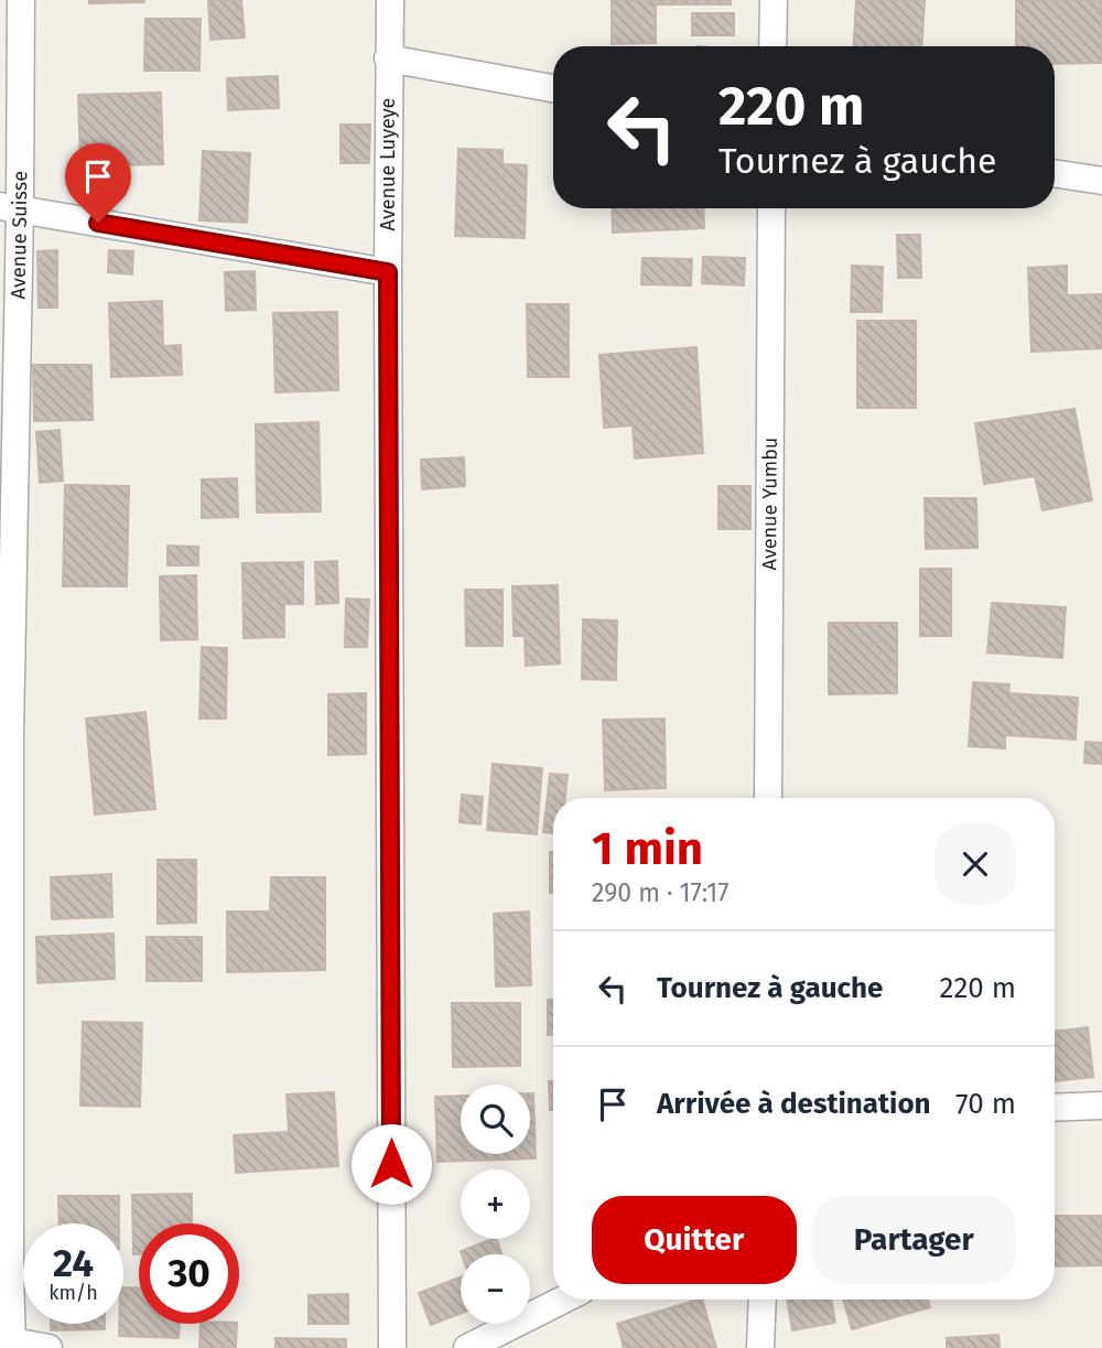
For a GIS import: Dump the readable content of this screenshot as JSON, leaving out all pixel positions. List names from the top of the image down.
{
  "streets": {
    "street": ["Avenue Luyeye", "Avenue Suisse", "Avenue Yumbu"]
  },
  "page": {
    "turn": ["220 m", "Tournez à gauche"],
    "heading": ["1 min", "290 m · 17:17"],
    "list": [
      {
        "name": "Tournez à gauche",
        "value": "220 m"
      },
      {
        "name": "Arrivée à destination",
        "value": "70 m"
      }
    ],
    "map_buttons": ["+", "−"],
    "buttons": ["Quitter", "Partager"],
    "speed": "24 km/h",
    "limit": "30"
  }
}
